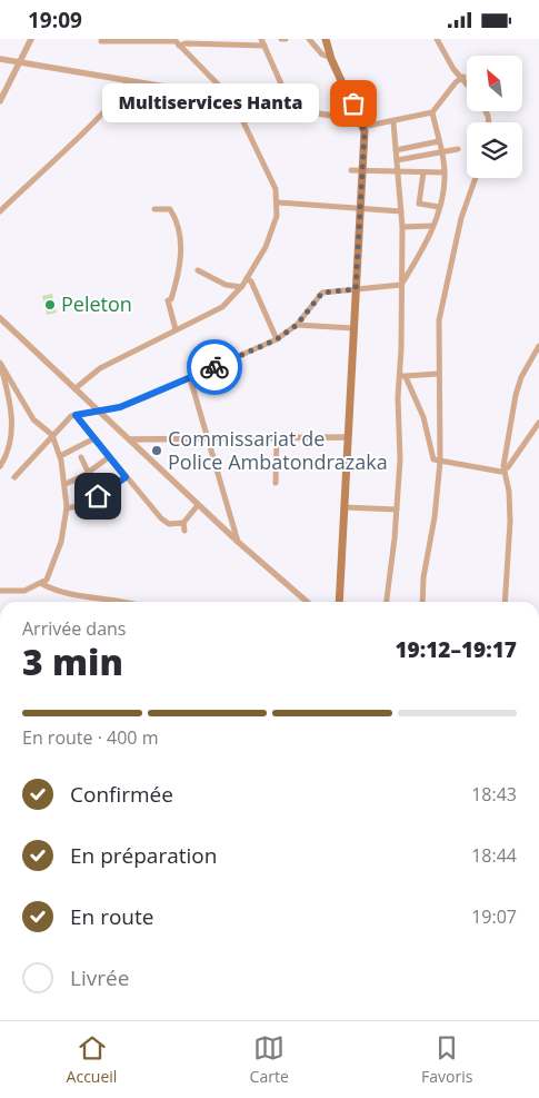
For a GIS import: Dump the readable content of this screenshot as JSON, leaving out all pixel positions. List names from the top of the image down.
{
  "places": ["Multiservices Hanta", "Peleton", "Commissariat de Police Ambatondrazaka"],
  "north": "top left",
  "page": {
    "status": "19:09",
    "bubble": "Multiservices Hanta",
    "heading": ["3 min", "Arrivée dans", "19:12–19:17"],
    "bar": "En route · 400 m",
    "list": [
      ["Confirmée", "18:43"],
      ["En préparation", "18:44"],
      ["En route", "19:07"],
      "Livrée"
    ],
    "tabs": ["Accueil", "Carte", "Favoris"]
  }
}
